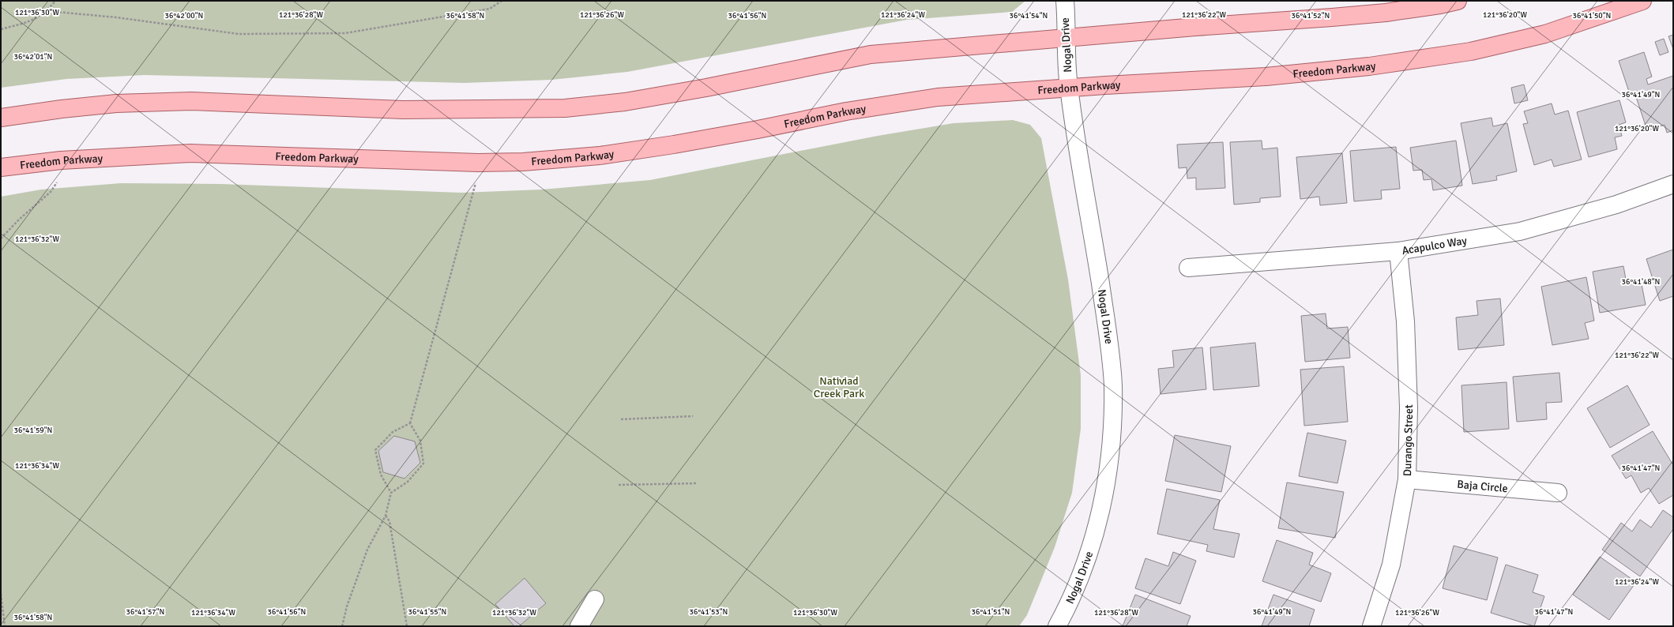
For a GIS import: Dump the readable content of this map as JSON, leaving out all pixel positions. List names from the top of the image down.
{
  "streets": {
    "main road": ["Freedom Parkway"],
    "street": [
      "Nogal Drive",
      "Acapulco Way",
      "Durango Street",
      "Baja Circle"
    ]
  },
  "crossings": [
    ["Nogal Drive", "Freedom Parkway"],
    ["Acapulco Way", "Durango Street"],
    ["Durango Street", "Baja Circle"]
  ],
  "parks": ["Nativiad Creek Park"],
  "coordinates": [
    "121°36'30\"W",
    "121°36'28\"W",
    "121°36'26\"W",
    "121°36'24\"W",
    "121°36'22\"W",
    "121°36'20\"W",
    "36°41'54\"N",
    "36°41'50\"N",
    "36°42'00\"N",
    "36°41'58\"N",
    "36°41'56\"N",
    "36°41'52\"N",
    "36°42'01\"N",
    "36°41'49\"N",
    "121°36'32\"W",
    "36°41'48\"N",
    "36°41'59\"N",
    "121°36'34\"W",
    "36°41'47\"N",
    "36°41'57\"N",
    "36°41'55\"N",
    "36°41'53\"N",
    "36°41'51\"N"
  ]
}
